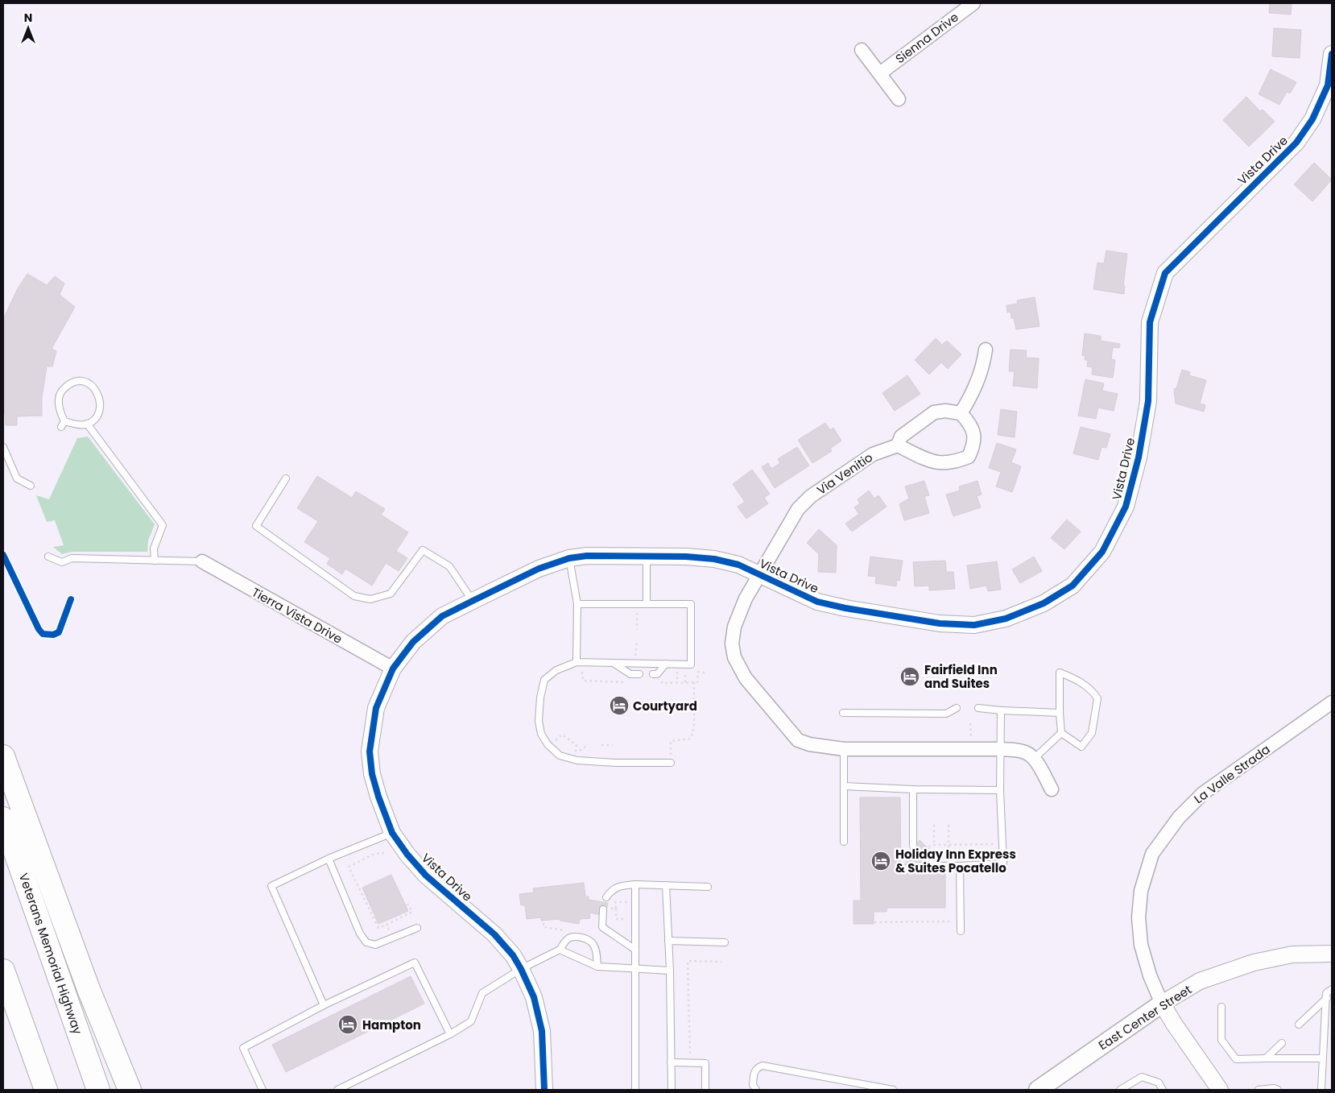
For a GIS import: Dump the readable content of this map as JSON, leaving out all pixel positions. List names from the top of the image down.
{
  "streets": {
    "highway": ["Veterans Memorial Highway"],
    "main road": ["East Center Street"],
    "street": [
      "Sienna Drive",
      "Vista Drive",
      "Via Venitio",
      "Tierra Vista Drive",
      "La Valle Strada"
    ]
  },
  "crossings": [
    ["Vista Drive", "Via Venitio"],
    ["Vista Drive", "Tierra Vista Drive"],
    ["La Valle Strada", "East Center Street"]
  ],
  "places": {
    "hotel": [
      "Fairfield Inn and Suites",
      "Courtyard",
      "Holiday Inn Express & Suites Pocatello",
      "Hampton"
    ]
  },
  "north": "top"
}
